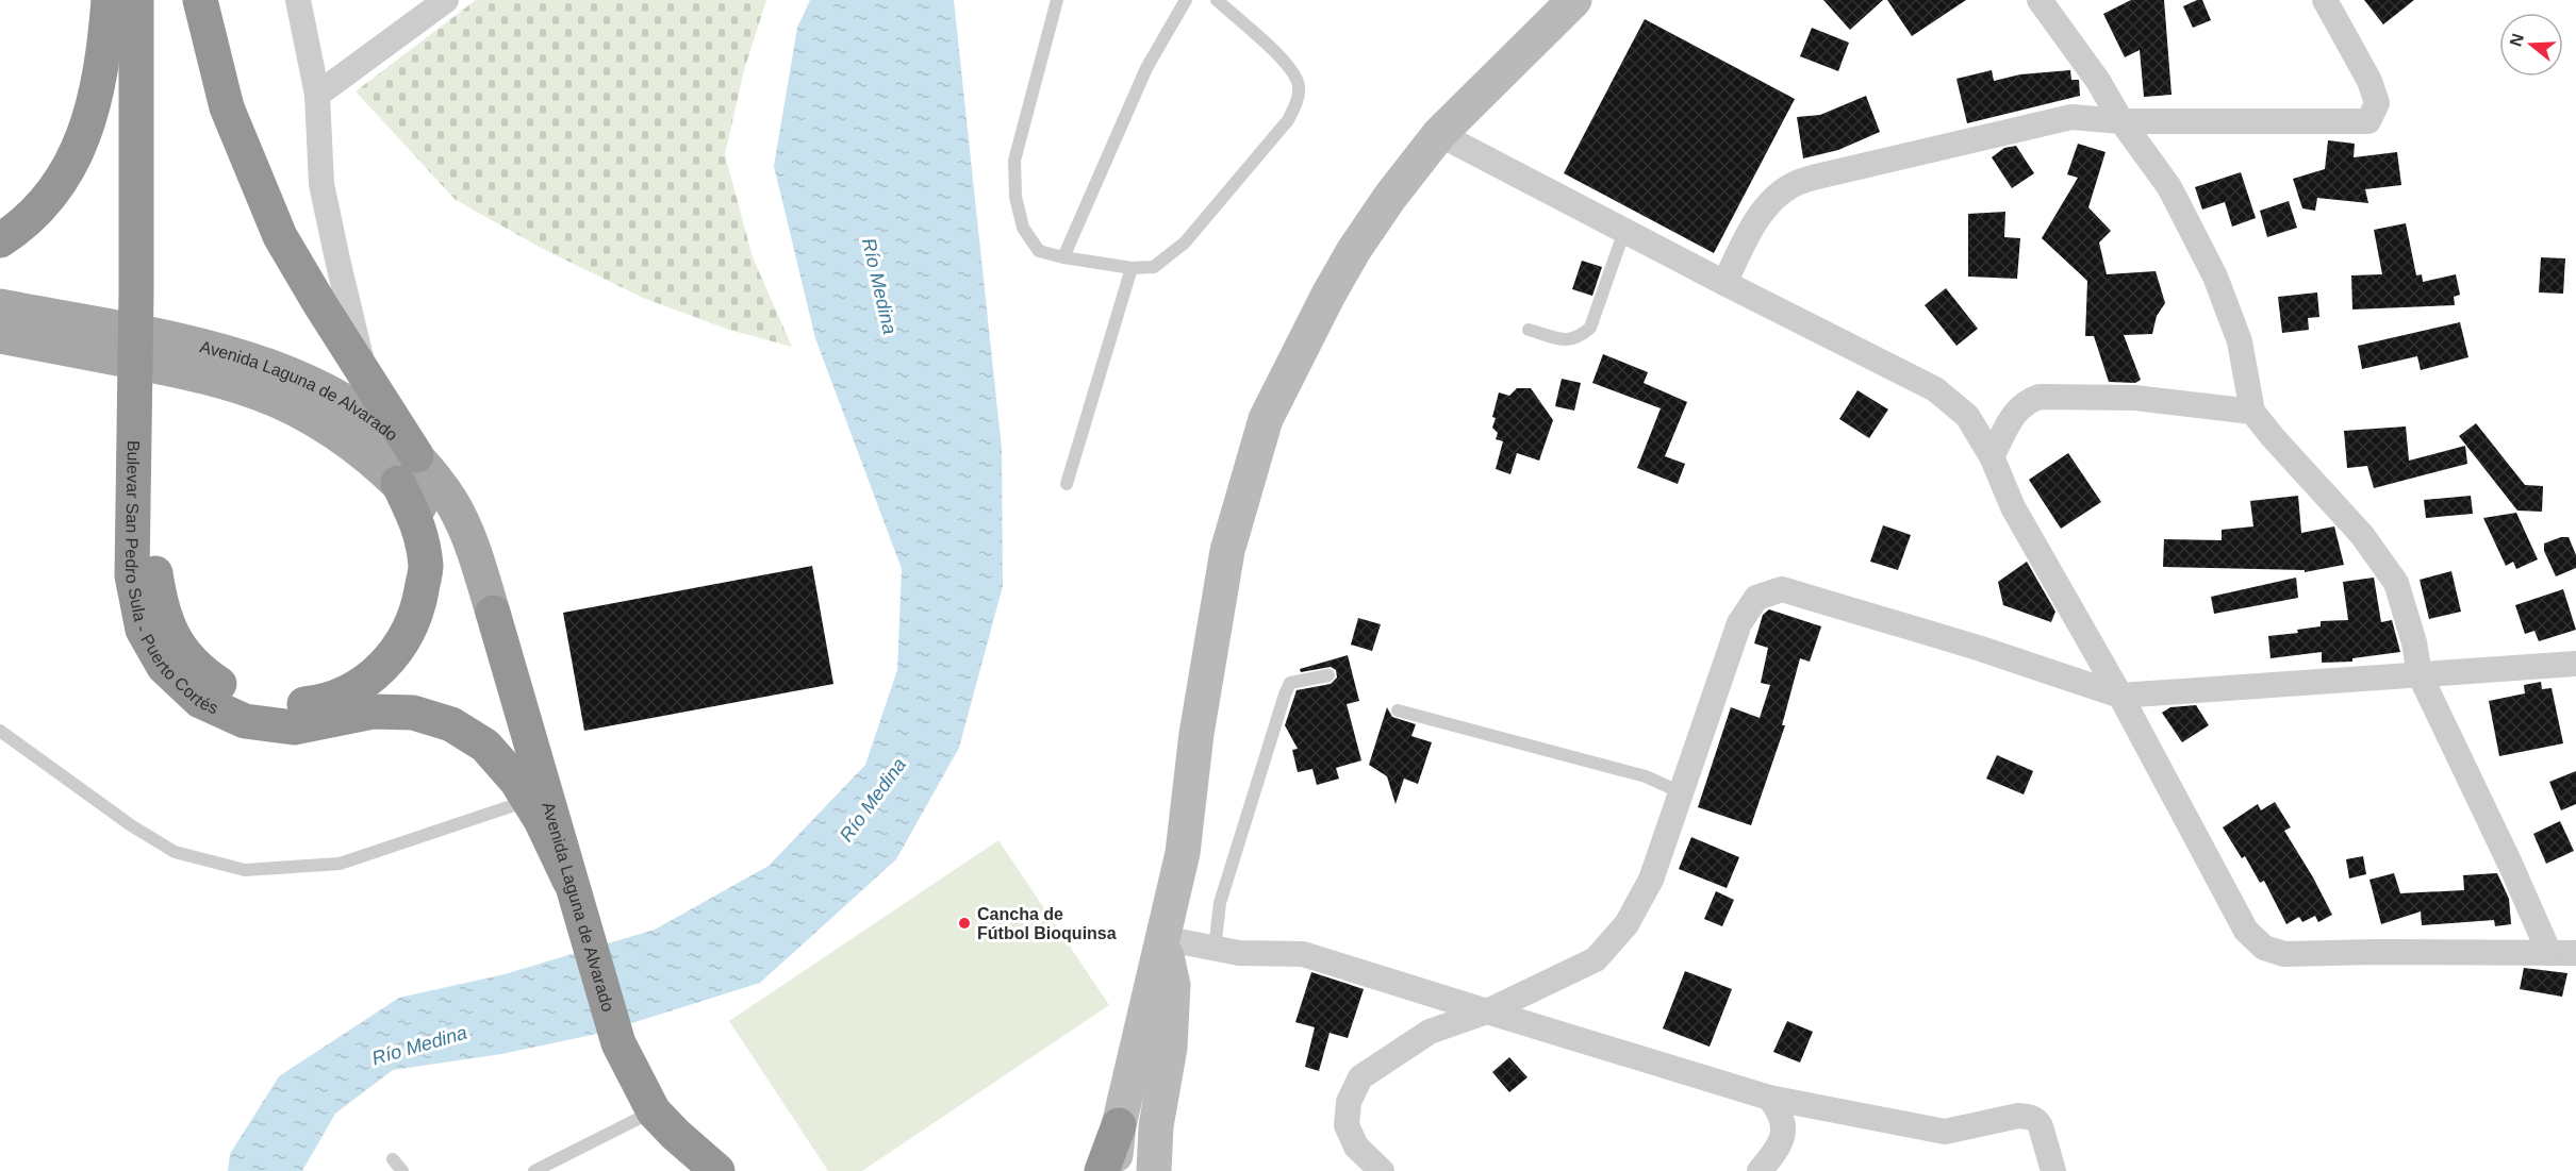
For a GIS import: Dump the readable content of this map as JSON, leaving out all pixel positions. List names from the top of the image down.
{
  "streets": {
    "highway": ["Avenida Laguna de Alvarado", "Bulevar San Pedro Sula - Puerto Cortés"]
  },
  "crossings": [
    ["Avenida Laguna de Alvarado", "Bulevar San Pedro Sula - Puerto Cortés"]
  ],
  "water": ["Río Medina"],
  "places": ["Cancha de Fútbol Bioquinsa"],
  "north": "left"
}
